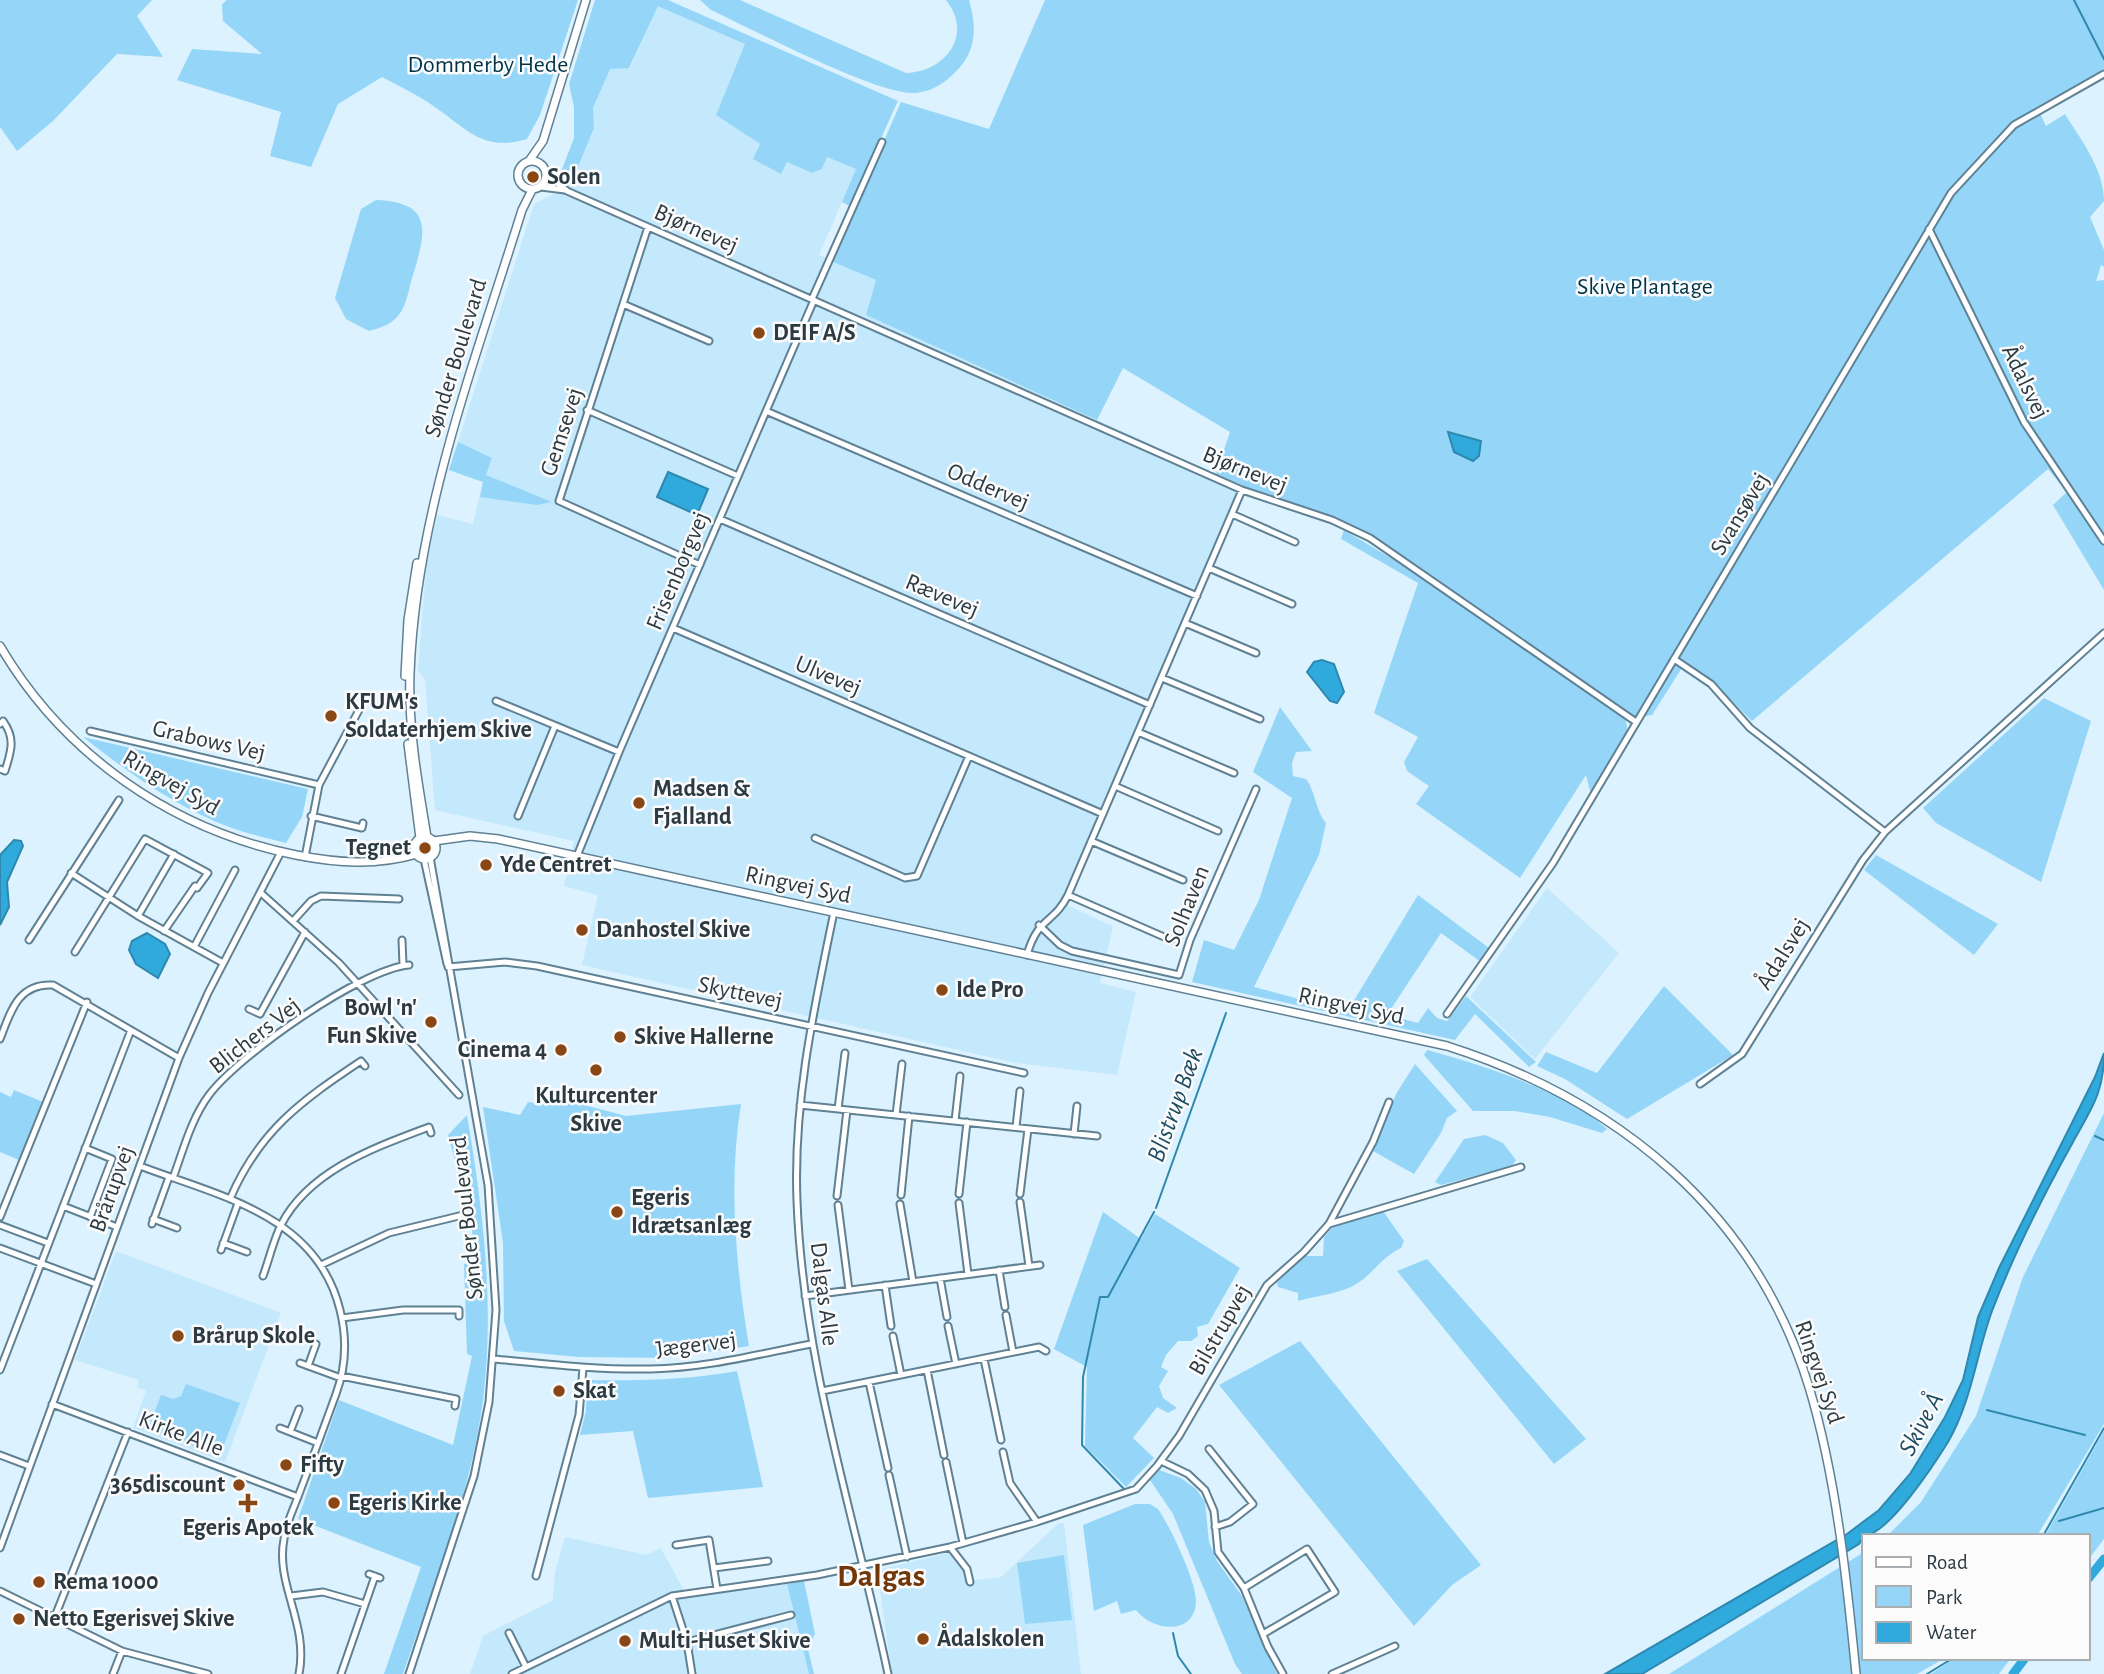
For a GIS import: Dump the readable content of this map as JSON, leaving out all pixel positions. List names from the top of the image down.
{
  "streets": {
    "main road": ["Sønder Boulevard", "Ringvej Syd"],
    "street": [
      "Bjørnevej",
      "Ådalsvej",
      "Gemsevej",
      "Oddervej",
      "Svansøvej",
      "Frisenborgvej",
      "Rævevej",
      "Ulvevej",
      "Grabows Vej",
      "Solhaven",
      "Skyttevej",
      "Blichers Vej",
      "Brårupvej",
      "Dalgas Alle",
      "Bilstrupvej",
      "Jægervej",
      "Kirke Alle"
    ]
  },
  "crossings": [
    ["Bjørnevej", "Sønder Boulevard"],
    ["Bjørnevej", "Gemsevej"],
    ["Bjørnevej", "Svansøvej"],
    ["Bjørnevej", "Frisenborgvej"],
    ["Sønder Boulevard", "Ringvej Syd"],
    ["Sønder Boulevard", "Skyttevej"],
    ["Sønder Boulevard", "Jægervej"],
    ["Ådalsvej", "Svansøvej"],
    ["Gemsevej", "Frisenborgvej"],
    ["Oddervej", "Frisenborgvej"],
    ["Frisenborgvej", "Rævevej"],
    ["Frisenborgvej", "Ulvevej"],
    ["Frisenborgvej", "Ringvej Syd"],
    ["Ringvej Syd", "Brårupvej"],
    ["Ringvej Syd", "Dalgas Alle"],
    ["Skyttevej", "Dalgas Alle"],
    ["Brårupvej", "Kirke Alle"],
    ["Dalgas Alle", "Bilstrupvej"],
    ["Dalgas Alle", "Jægervej"]
  ],
  "districts": ["Dalgas"],
  "water": ["Blistrup Bæk", "Skive Å"],
  "parks": ["Dommerby Hede", "Skive Plantage"],
  "places": {
    "other": [
      "Solen",
      "DEIF A/S",
      "KFUM's Soldaterhjem Skive",
      "Madsen & Fjalland",
      "Tegnet",
      "Yde Centret",
      "Danhostel Skive",
      "Ide Pro",
      "Bowl 'n' Fun Skive",
      "Skive Hallerne",
      "Cinema 4",
      "Kulturcenter Skive",
      "Egeris Idrætsanlæg",
      "Brårup Skole",
      "Skat",
      "Fifty",
      "365discount",
      "Egeris Kirke",
      "Rema 1000",
      "Netto Egerisvej Skive",
      "Ådalskolen",
      "Multi-Huset Skive"
    ],
    "health": ["Egeris Apotek"]
  },
  "legend": ["Road", "Park", "Water"]
}
